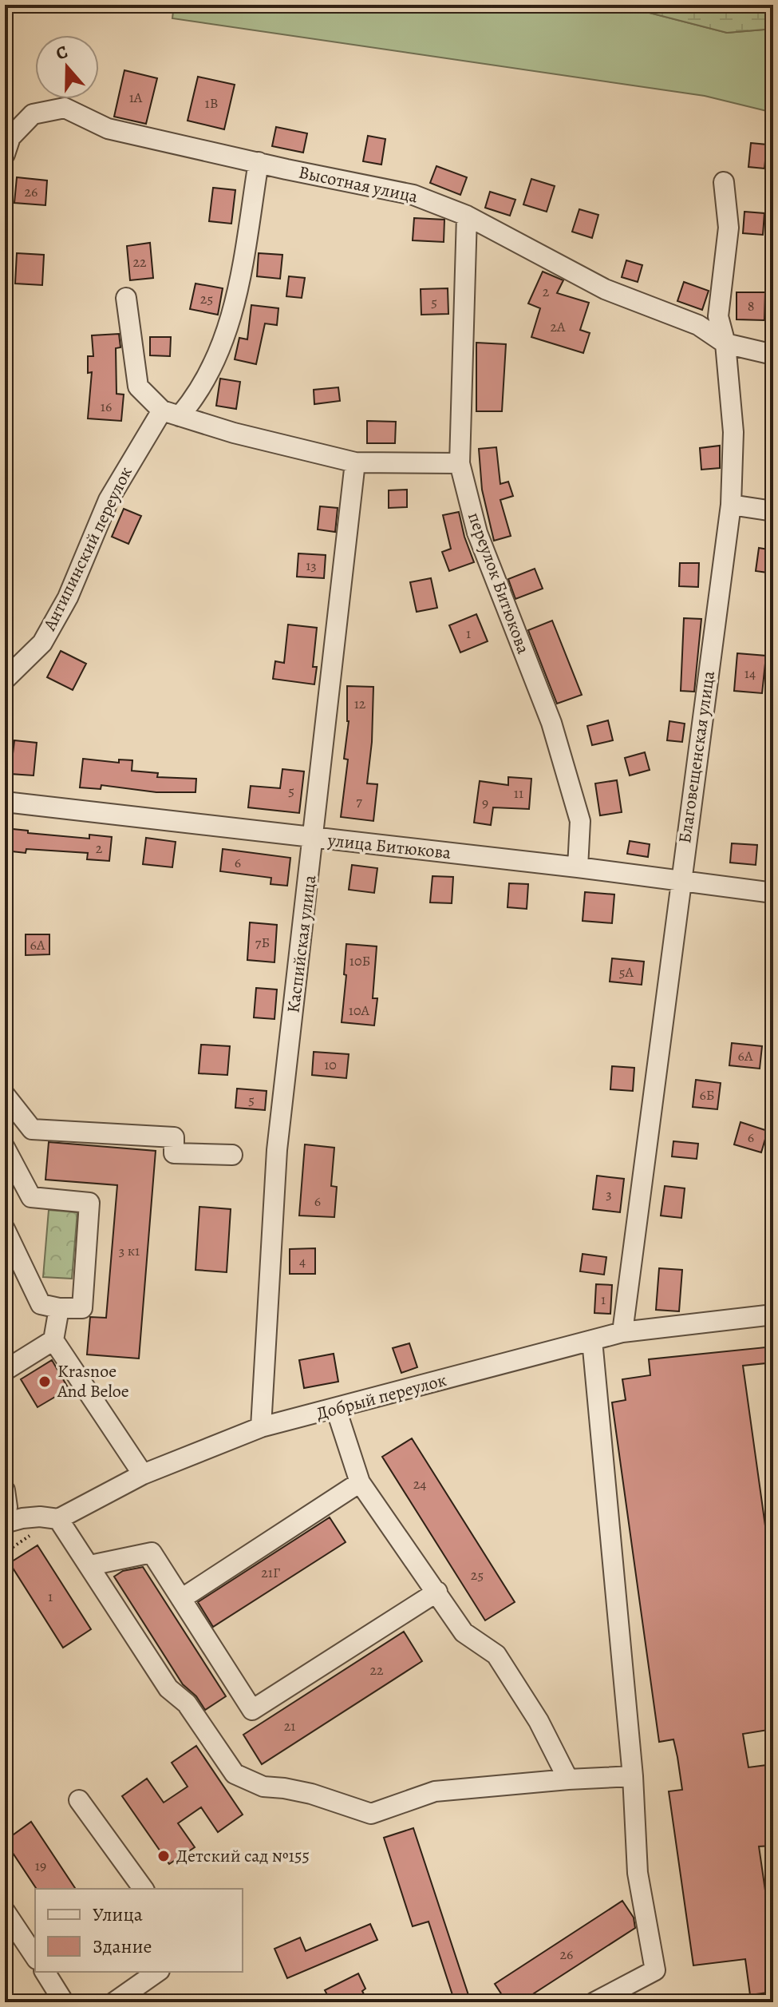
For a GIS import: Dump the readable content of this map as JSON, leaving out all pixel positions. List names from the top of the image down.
{
  "streets": {
    "street": [
      "Высотная улица",
      "Антипинский переулок",
      "переулок Битюкова",
      "Благовещенская улица",
      "улица Битюкова",
      "Каспийская улица",
      "Добрый переулок"
    ]
  },
  "crossings": [
    ["Высотная улица", "Антипинский переулок"],
    ["Высотная улица", "переулок Битюкова"],
    ["Высотная улица", "Благовещенская улица"],
    ["переулок Битюкова", "улица Битюкова"],
    ["Благовещенская улица", "улица Битюкова"],
    ["Благовещенская улица", "Добрый переулок"],
    ["улица Битюкова", "Каспийская улица"],
    ["Каспийская улица", "Добрый переулок"]
  ],
  "places": ["Krasnoe And Beloe", "Детский сад №155"],
  "house_numbers": [
    "1А",
    "1В",
    "26",
    "22",
    "2",
    "25",
    "5",
    "8",
    "2А",
    "16",
    "13",
    "1",
    "14",
    "12",
    "5",
    "11",
    "7",
    "9",
    "2",
    "6",
    "7Б",
    "6А",
    "10Б",
    "5А",
    "10А",
    "6А",
    "10",
    "6Б",
    "5",
    "6",
    "3",
    "6",
    "3 к1",
    "4",
    "1",
    "24",
    "21Г",
    "25",
    "1",
    "22",
    "21",
    "19",
    "26"
  ],
  "legend": ["Улица", "Здание"],
  "north": "top"
}
